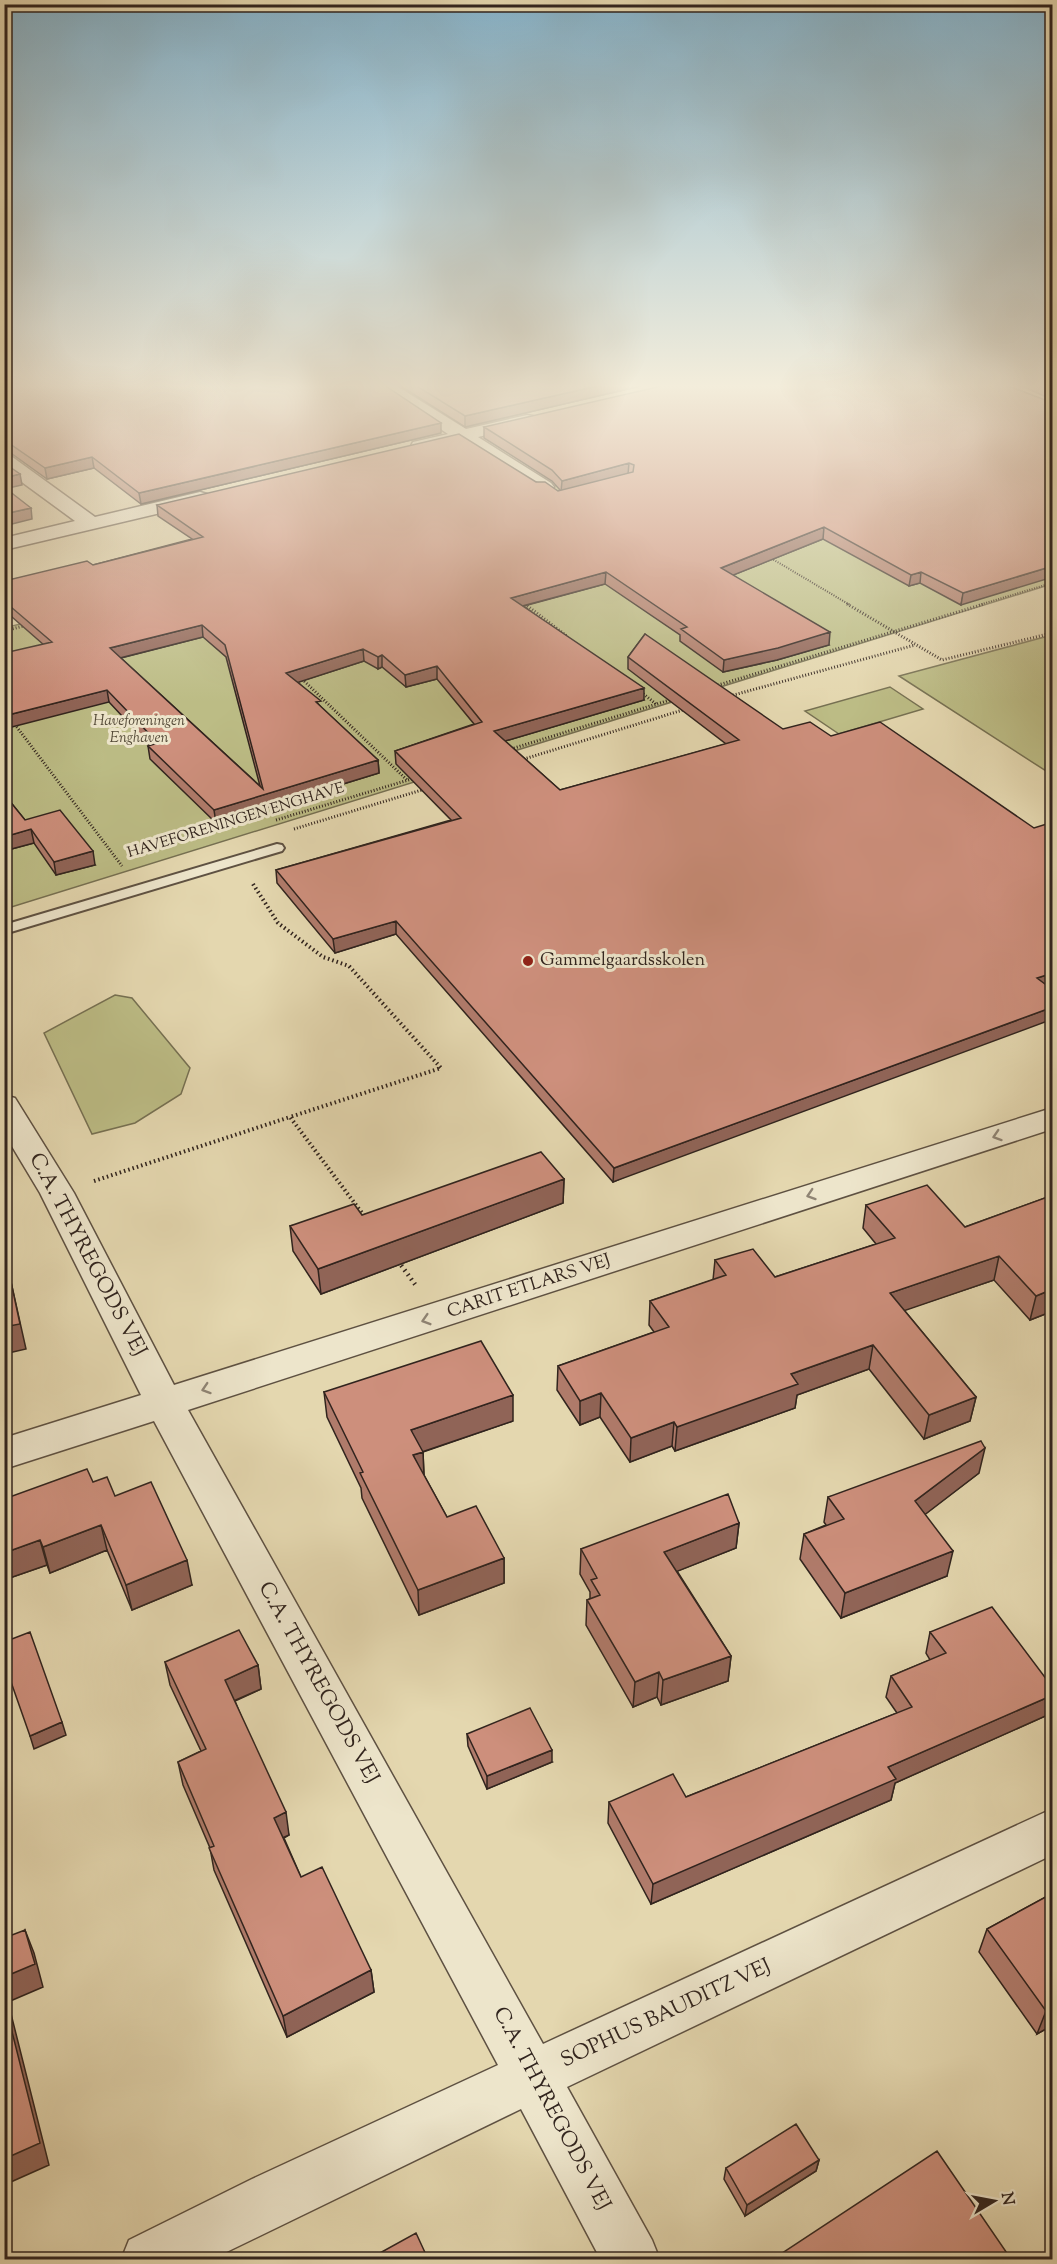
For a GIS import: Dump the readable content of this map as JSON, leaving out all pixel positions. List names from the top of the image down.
{
  "streets": {
    "street": ["C.A. THYREGODS VEJ", "CARIT ETLARS VEJ", "SOPHUS BAUDITZ VEJ"],
    "path": ["HAVEFORENINGEN ENGHAVE"]
  },
  "crossings": [
    ["C.A. THYREGODS VEJ", "CARIT ETLARS VEJ"],
    ["C.A. THYREGODS VEJ", "SOPHUS BAUDITZ VEJ"]
  ],
  "one_way": ["CARIT ETLARS VEJ"],
  "parks": ["Haveforeningen Enghaven"],
  "places": ["Gammelgaardsskolen"],
  "north": "right"
}
